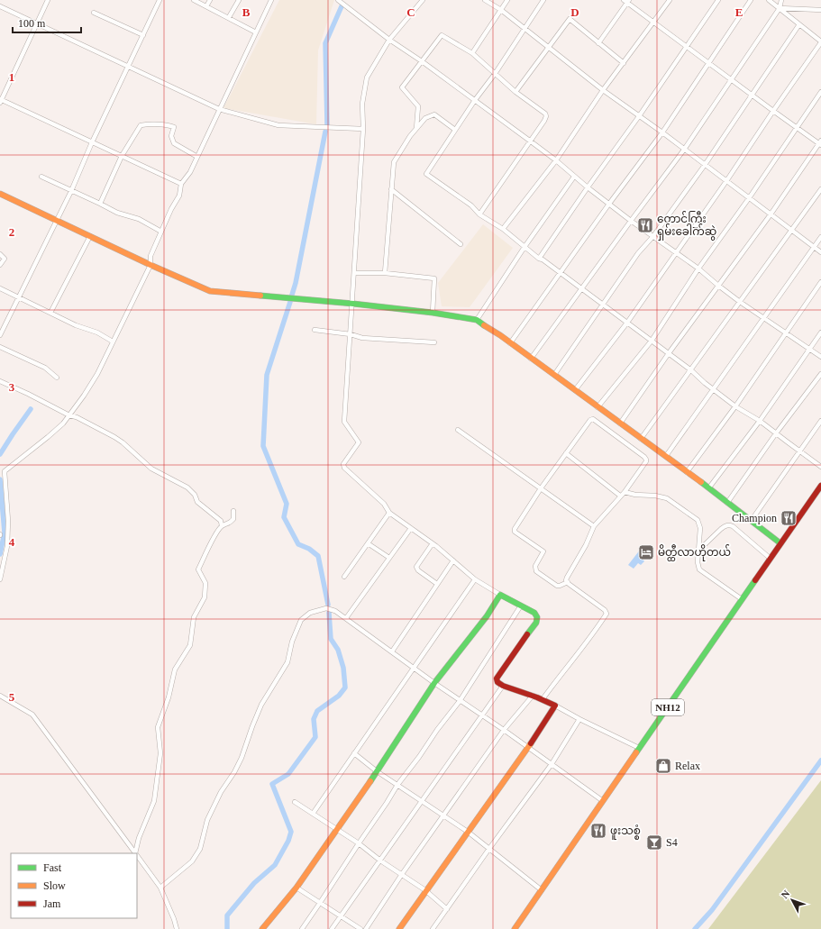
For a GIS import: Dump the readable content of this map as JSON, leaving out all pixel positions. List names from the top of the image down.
{
  "streets": {
    "main road": ["NH12"]
  },
  "places": {
    "restaurant": ["တောင်ကြီး ရှမ်းခေါက်ဆွဲ", "Champion", "ဖူးသစ္စံ"],
    "hotel": ["မိတ္ထီလာဟိုတယ်"],
    "shop": ["Relax"],
    "bar": ["S4"]
  },
  "legend": ["Fast", "Slow", "Jam"],
  "scale_bar": "100 m",
  "north": "top left",
  "grid": {
    "columns": [
      "B",
      "C",
      "D",
      "E"
    ],
    "rows": [
      "1",
      "2",
      "3",
      "4",
      "5"
    ]
  }
}
